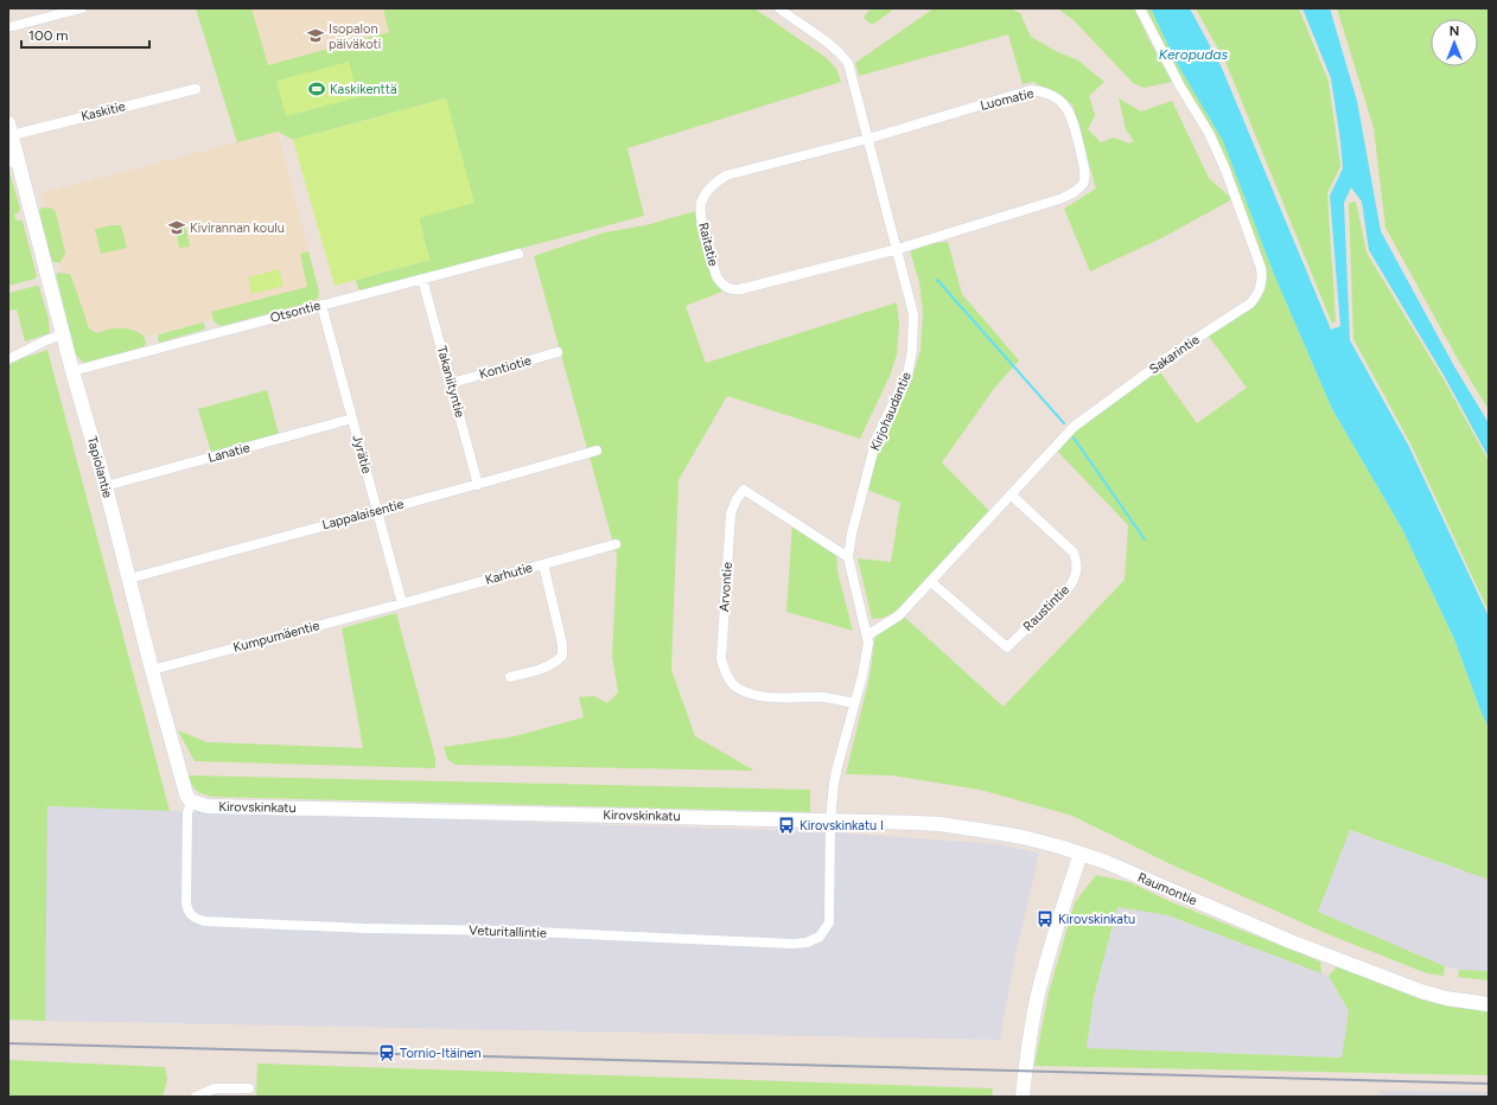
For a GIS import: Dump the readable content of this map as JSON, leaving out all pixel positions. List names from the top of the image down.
{
  "streets": {
    "street": [
      "Luomatie",
      "Kaskitie",
      "Raitatie",
      "Otsontie",
      "Sakarintie",
      "Kontiotie",
      "Takaniityntie",
      "Kirjohaudantie",
      "Lanatie",
      "Jyrätie",
      "Tapiolantie",
      "Lappalaisentie",
      "Karhutie",
      "Arvontie",
      "Raustintie",
      "Kumpumäentie",
      "Kirovskinkatu",
      "Raumontie",
      "Veturitallintie"
    ]
  },
  "crossings": [
    ["Luomatie", "Raitatie"],
    ["Luomatie", "Kirjohaudantie"],
    ["Kaskitie", "Tapiolantie"],
    ["Raitatie", "Kirjohaudantie"],
    ["Otsontie", "Takaniityntie"],
    ["Otsontie", "Jyrätie"],
    ["Otsontie", "Tapiolantie"],
    ["Sakarintie", "Kirjohaudantie"],
    ["Sakarintie", "Raustintie"],
    ["Kontiotie", "Takaniityntie"],
    ["Takaniityntie", "Lappalaisentie"],
    ["Kirjohaudantie", "Arvontie"],
    ["Kirjohaudantie", "Kirovskinkatu"],
    ["Kirjohaudantie", "Veturitallintie"],
    ["Lanatie", "Jyrätie"],
    ["Lanatie", "Tapiolantie"],
    ["Jyrätie", "Lappalaisentie"],
    ["Jyrätie", "Karhutie"],
    ["Jyrätie", "Kumpumäentie"],
    ["Tapiolantie", "Lappalaisentie"],
    ["Tapiolantie", "Kumpumäentie"],
    ["Tapiolantie", "Kirovskinkatu"],
    ["Tapiolantie", "Veturitallintie"],
    ["Karhutie", "Kumpumäentie"],
    ["Kirovskinkatu", "Raumontie"],
    ["Kirovskinkatu", "Veturitallintie"]
  ],
  "water": ["Keropudas"],
  "places": {
    "school or university": ["Isopalon päiväkoti", "Kivirannan koulu"],
    "sports": ["Kaskikenttä"],
    "bus stop": ["Kirovskinkatu I", "Kirovskinkatu"],
    "station": ["Tornio-Itäinen"]
  },
  "scale_bar": "100 m",
  "north": "top"
}
